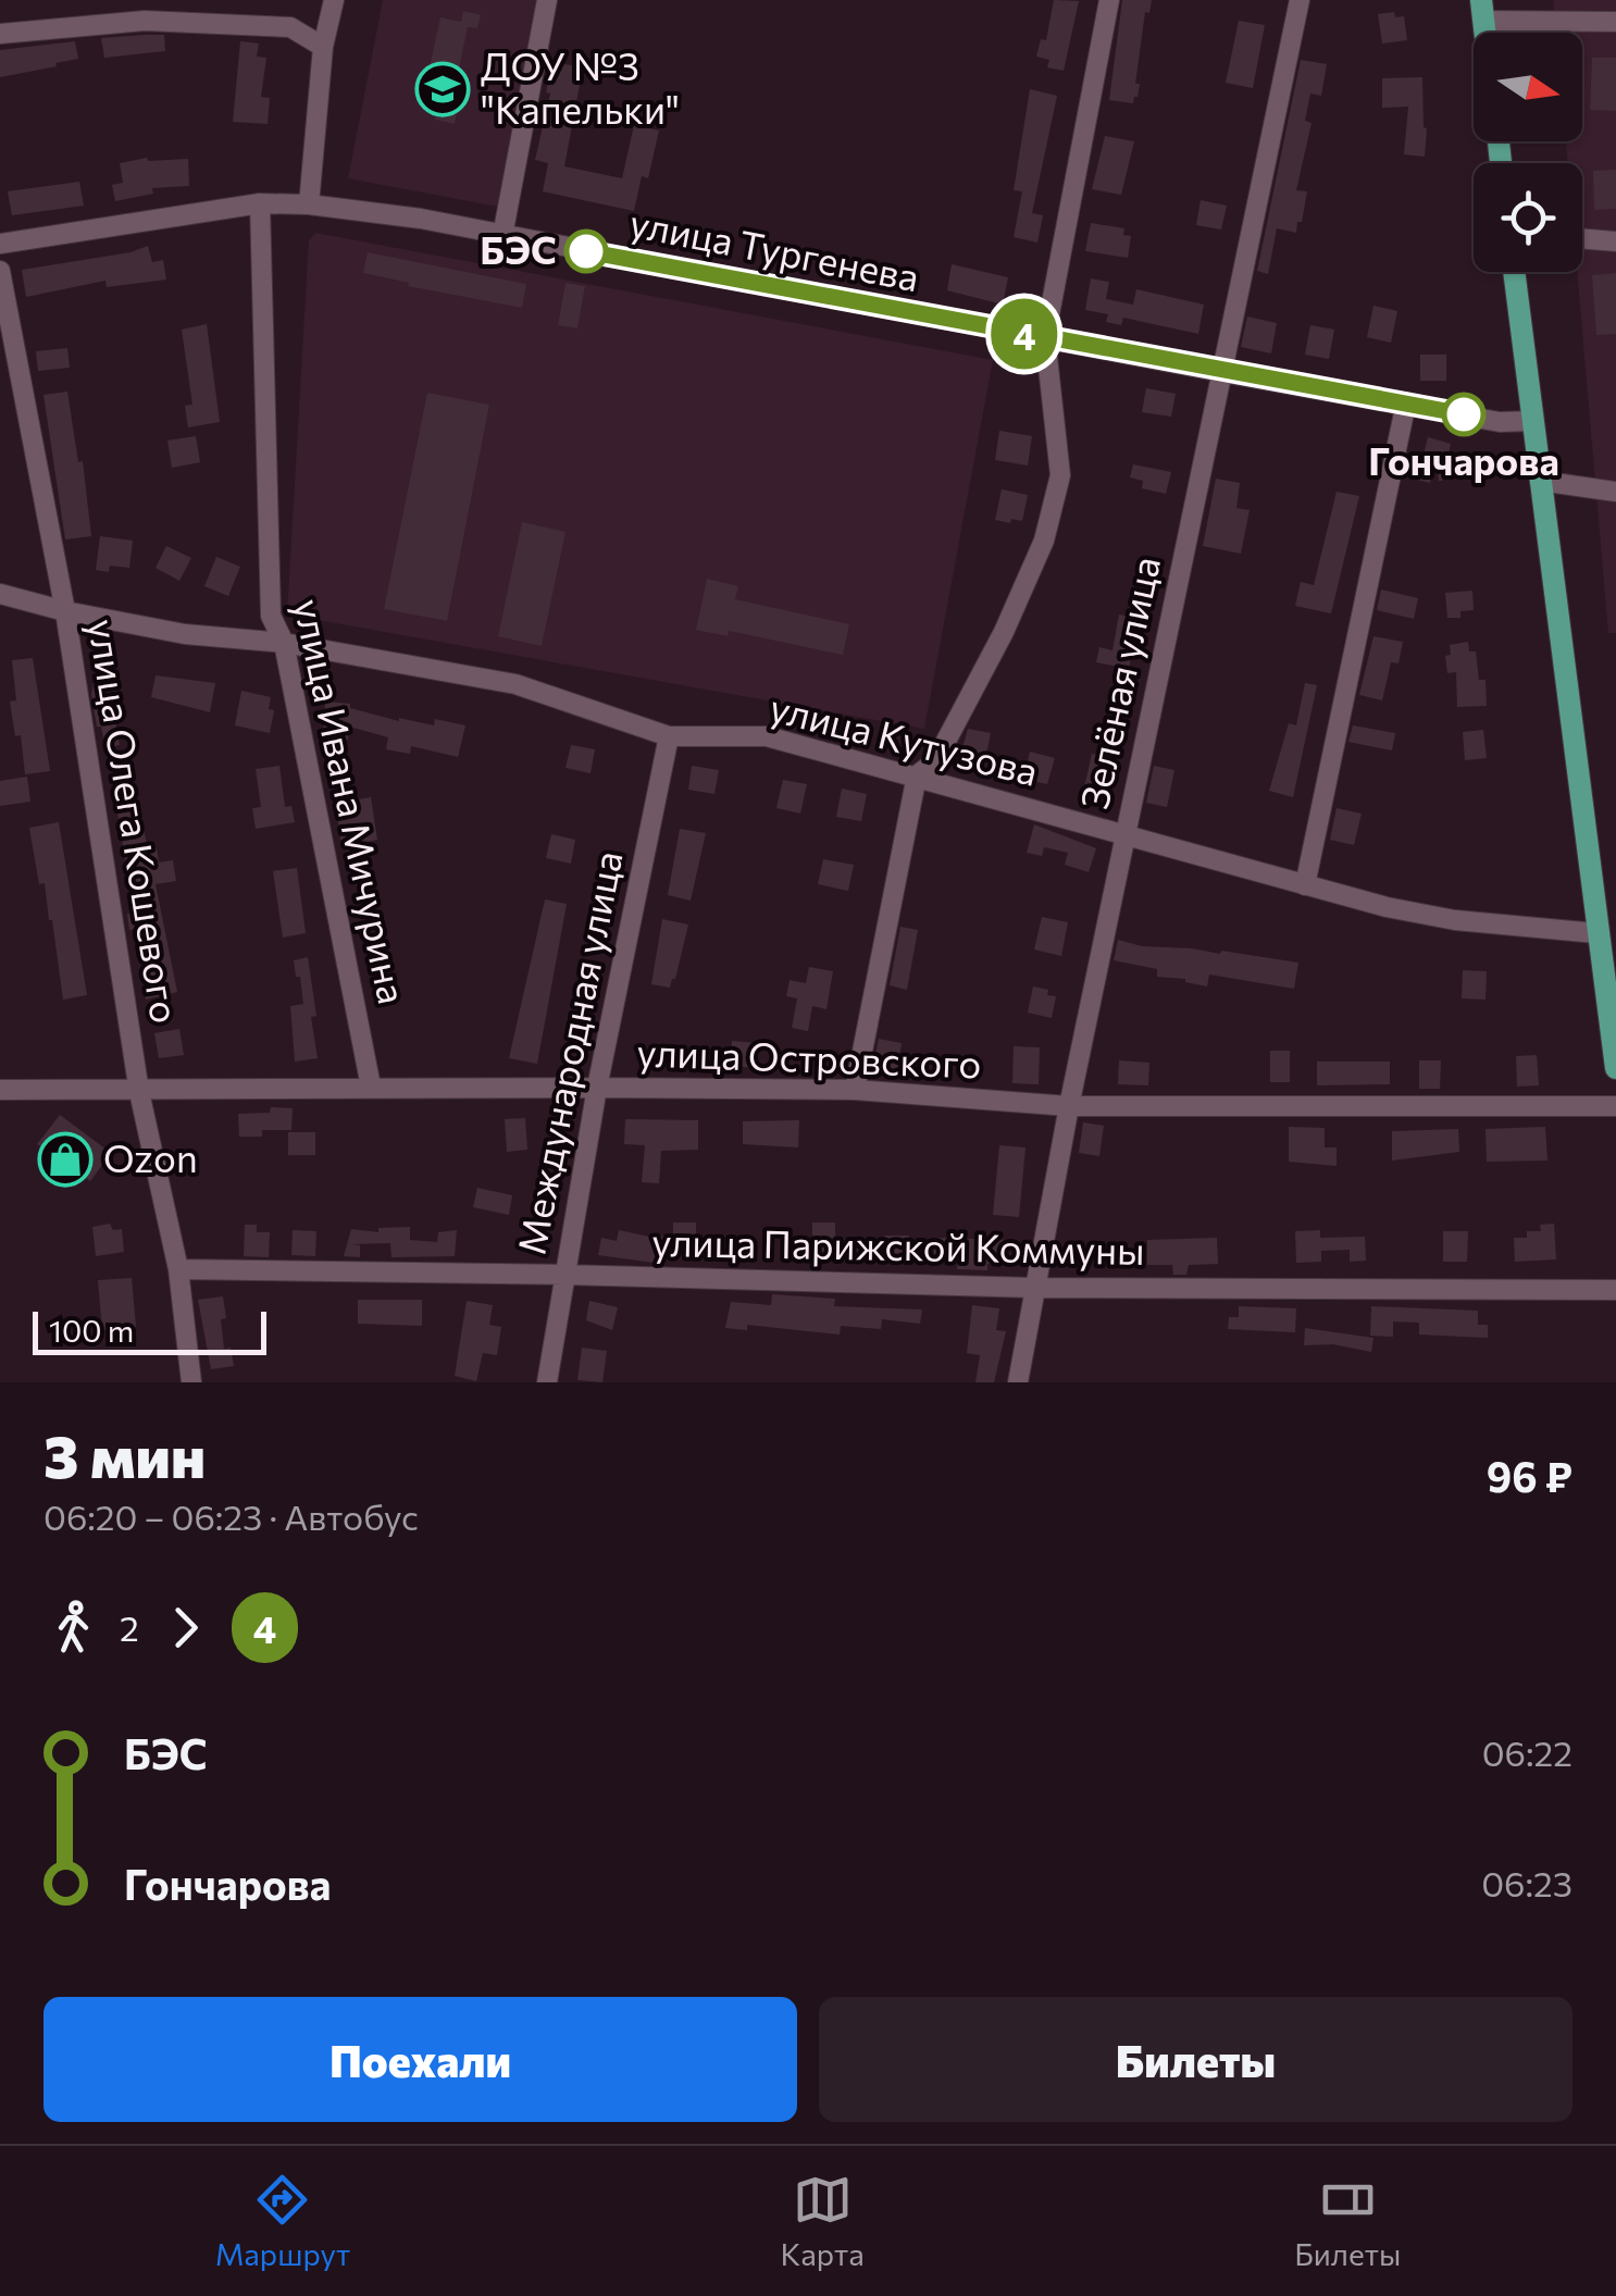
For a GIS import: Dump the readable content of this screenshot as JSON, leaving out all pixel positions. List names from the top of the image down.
{
  "streets": {
    "street": [
      "улица Тургенева",
      "Зелёная улица",
      "улица Кутузова",
      "улица Ивана Мичурина",
      "улица Олега Кошевого",
      "Международная улица",
      "улица Островского",
      "улица Парижской Коммуны"
    ]
  },
  "crossings": [
    ["улица Тургенева", "Зелёная улица"],
    ["улица Тургенева", "улица Ивана Мичурина"],
    ["Зелёная улица", "улица Кутузова"],
    ["Зелёная улица", "улица Островского"],
    ["Зелёная улица", "улица Парижской Коммуны"],
    ["улица Кутузова", "улица Ивана Мичурина"],
    ["улица Кутузова", "улица Олега Кошевого"],
    ["улица Кутузова", "Международная улица"],
    ["улица Ивана Мичурина", "улица Островского"],
    ["улица Олега Кошевого", "улица Островского"],
    ["улица Олега Кошевого", "улица Парижской Коммуны"],
    ["Международная улица", "улица Островского"],
    ["Международная улица", "улица Парижской Коммуны"]
  ],
  "places": {
    "school or university": ["ДОУ №3 \"Капельки\""],
    "other": ["БЭС", "Гончарова"],
    "shop": ["Ozon"]
  },
  "lines": ["bus line 4"],
  "scale_bar": "100 m",
  "north": "right",
  "page": {
    "on_map": "4",
    "scale": "100 m",
    "heading": ["3 мин", "06:20 – 06:23 · Автобус", "96 ₽"],
    "legs": ["2", "4"],
    "list": [
      {
        "name": "БЭС",
        "value": "06:22"
      },
      {
        "name": "Гончарова",
        "value": "06:23"
      }
    ],
    "buttons": ["Поехали", "Билеты"],
    "tabs": ["Маршрут", "Карта", "Билеты"]
  }
}
